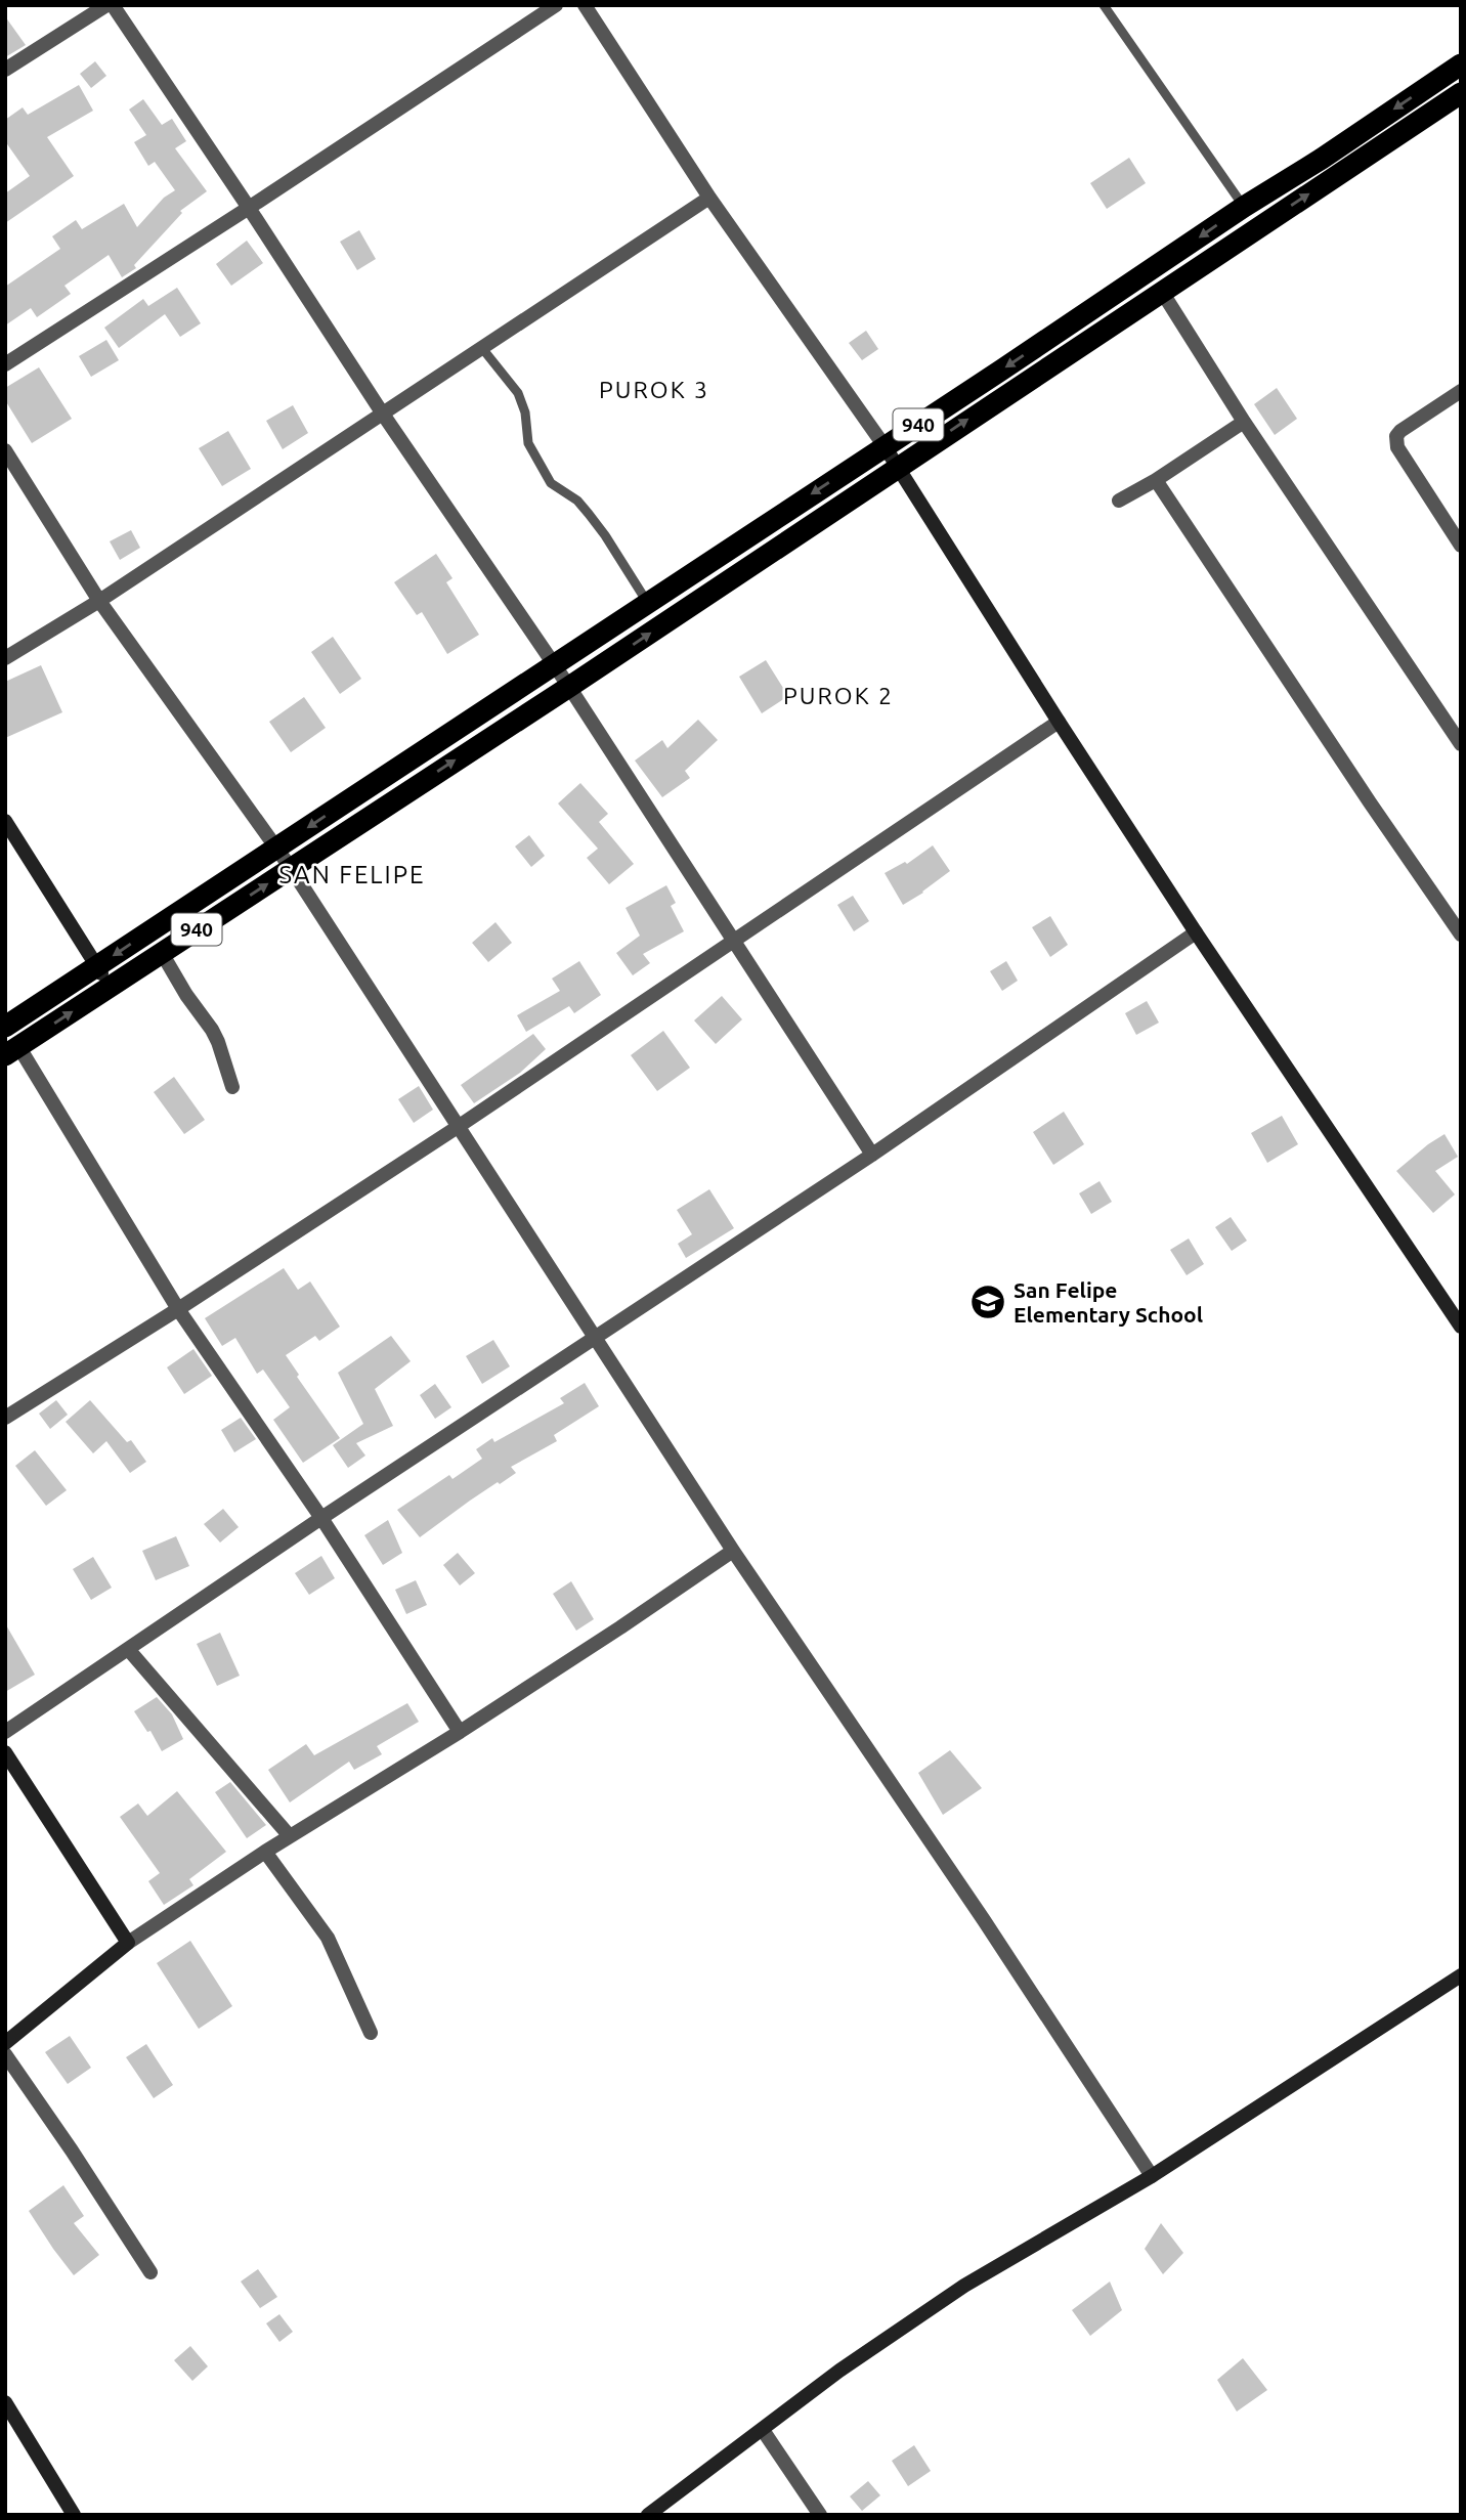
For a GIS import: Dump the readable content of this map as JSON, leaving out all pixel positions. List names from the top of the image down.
{
  "streets": {
    "highway": ["940"]
  },
  "districts": ["PUROK 3", "PUROK 2", "SAN FELIPE"],
  "places": {
    "school or university": ["San Felipe Elementary School"]
  }
}
